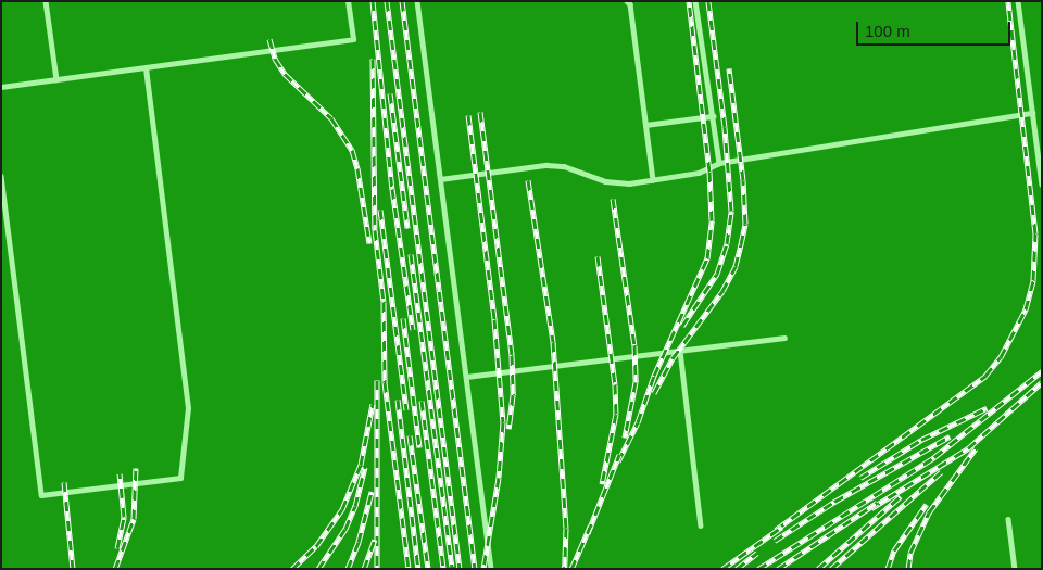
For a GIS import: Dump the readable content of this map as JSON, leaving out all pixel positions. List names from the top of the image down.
{
  "scale_bar": "100 m"
}
